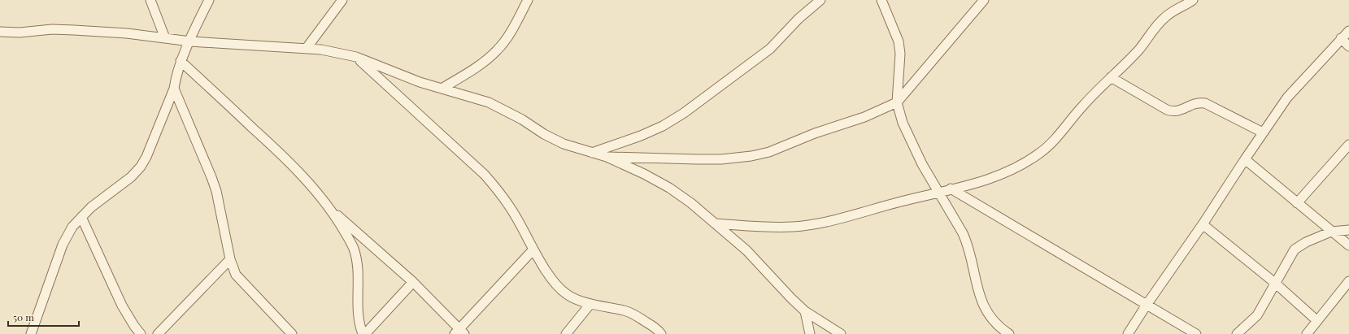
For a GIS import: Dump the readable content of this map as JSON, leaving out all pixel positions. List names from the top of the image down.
{
  "scale_bar": "50 m"
}
